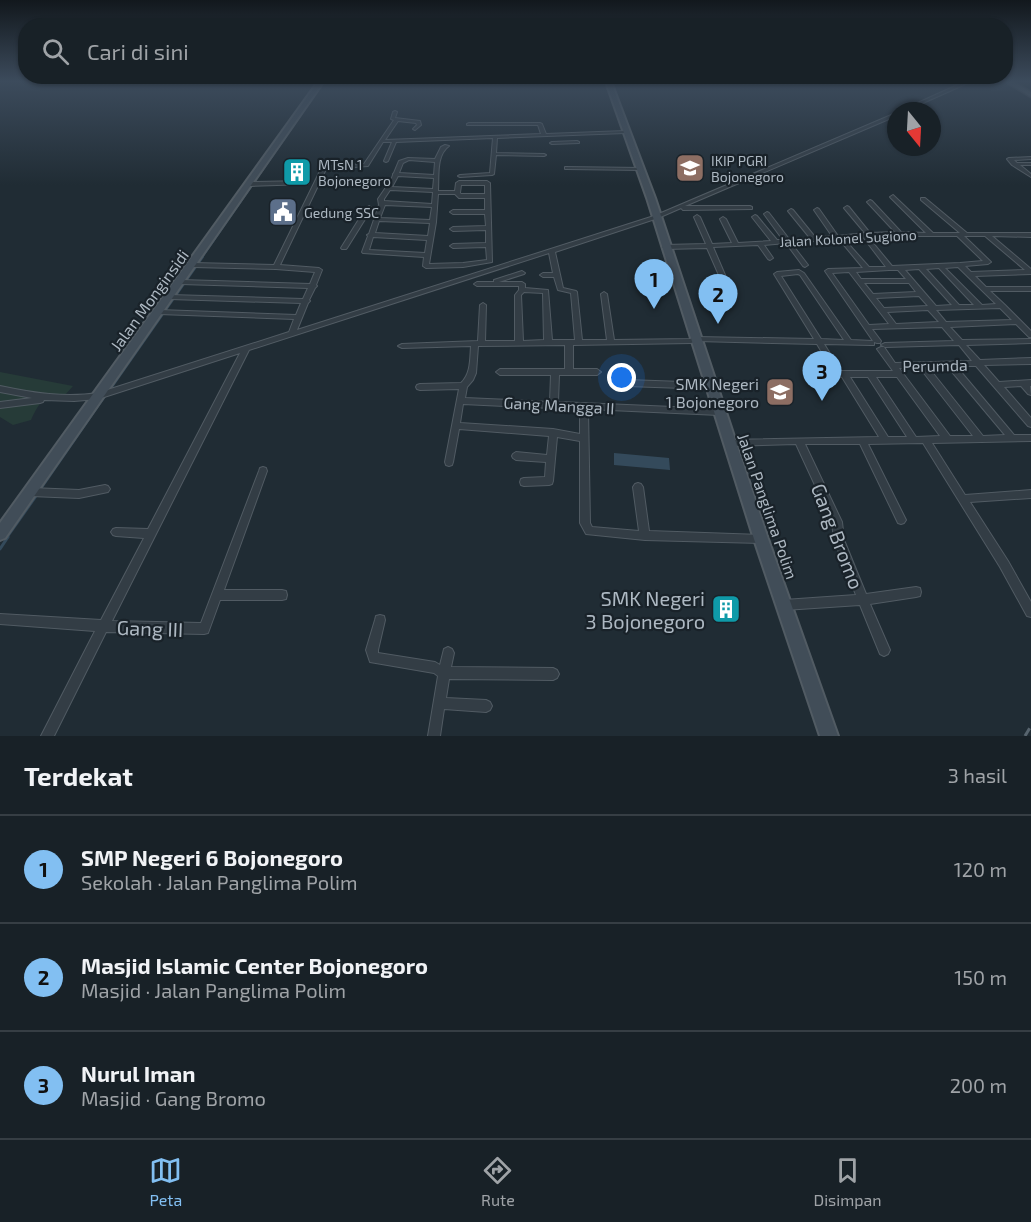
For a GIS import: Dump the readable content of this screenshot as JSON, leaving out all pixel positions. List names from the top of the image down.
{
  "streets": {
    "main road": ["Jalan Monginsidi", "Jalan Panglima Polim"],
    "street": [
      "Jalan Kolonel Sugiono",
      "Perumda",
      "Gang Mangga II",
      "Gang Bromo",
      "Gang III"
    ]
  },
  "crossings": [
    ["Jalan Kolonel Sugiono", "Jalan Panglima Polim"],
    ["Gang Mangga II", "Jalan Panglima Polim"]
  ],
  "places": {
    "school or university": ["IKIP PGRI Bojonegoro", "SMK Negeri 1 Bojonegoro"],
    "building": ["MTsN 1 Bojonegoro", "SMK Negeri 3 Bojonegoro"],
    "public building": ["Gedung SSC"]
  },
  "north": "bottom",
  "page": {
    "search": "Cari di sini",
    "pins": ["1", "2", "3"],
    "heading": ["Terdekat", "3 hasil"],
    "list": [
      {
        "mark": "1",
        "name": "SMP Negeri 6 Bojonegoro",
        "note": "Sekolah · Jalan Panglima Polim",
        "value": "120 m"
      },
      {
        "mark": "2",
        "name": "Masjid Islamic Center Bojonegoro",
        "note": "Masjid · Jalan Panglima Polim",
        "value": "150 m"
      },
      {
        "mark": "3",
        "name": "Nurul Iman",
        "note": "Masjid · Gang Bromo",
        "value": "200 m"
      }
    ],
    "nav": ["Peta", "Rute", "Disimpan"]
  }
}
